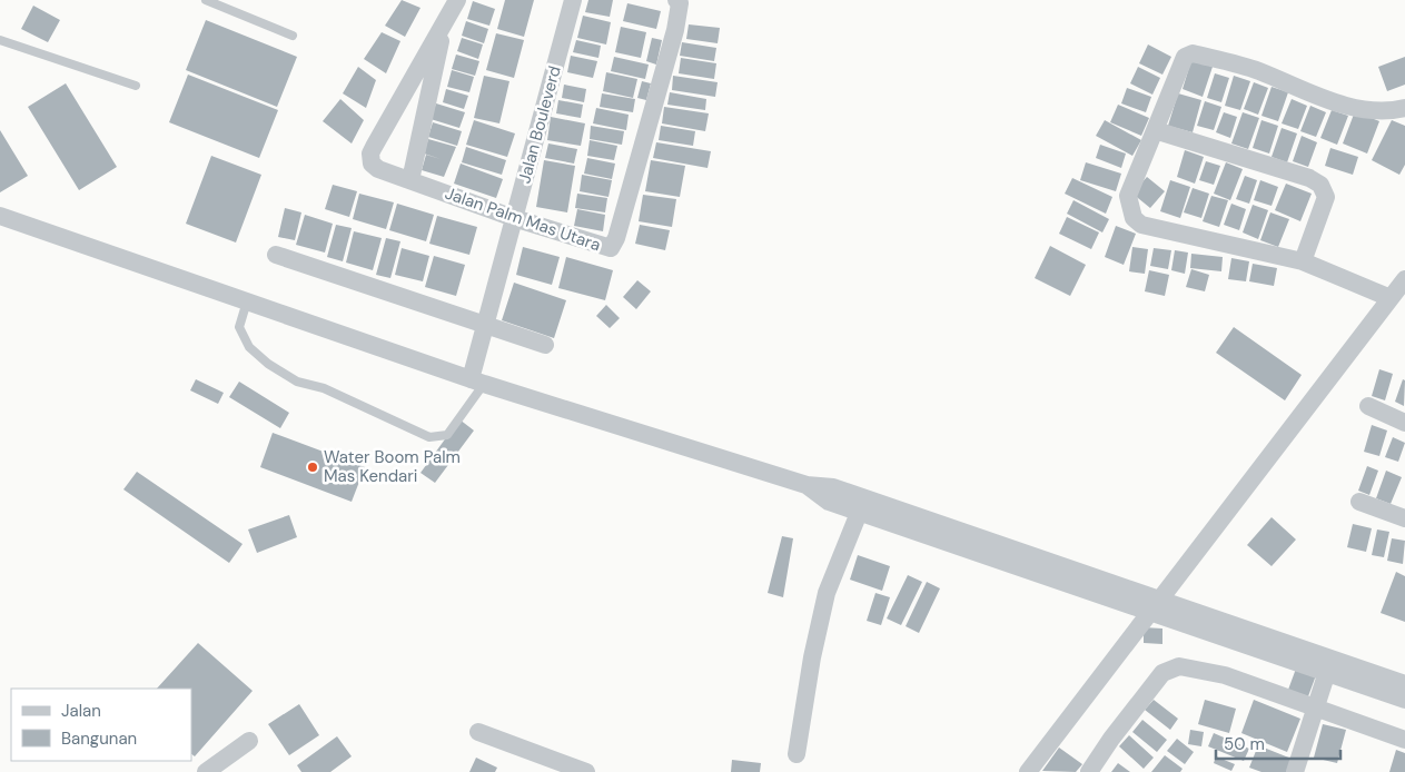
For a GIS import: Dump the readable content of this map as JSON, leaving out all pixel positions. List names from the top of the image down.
{
  "streets": {
    "street": ["Jalan Bouleverd", "Jalan Palm Mas Utara"]
  },
  "crossings": [
    ["Jalan Bouleverd", "Jalan Palm Mas Utara"]
  ],
  "places": ["Water Boom Palm Mas Kendari"],
  "legend": ["Jalan", "Bangunan"],
  "scale_bar": "50 m"
}
